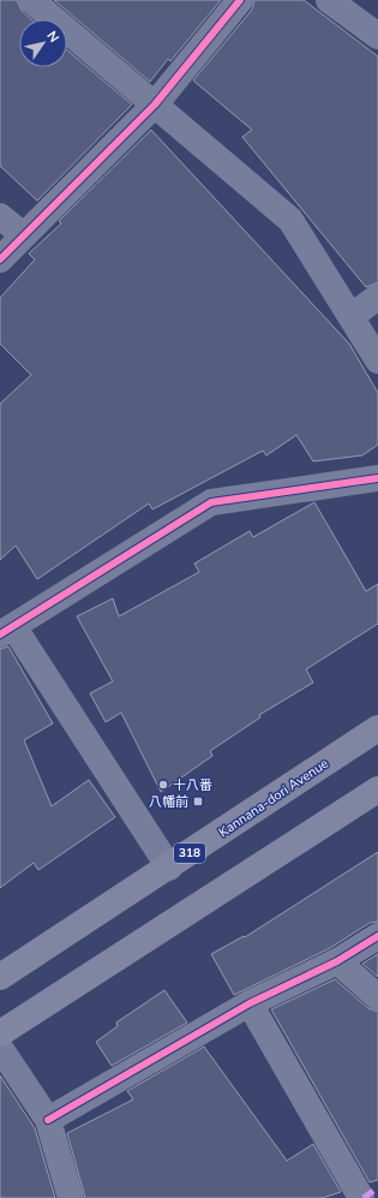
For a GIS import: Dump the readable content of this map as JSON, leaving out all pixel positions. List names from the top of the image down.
{
  "streets": {
    "main road": ["Kannana-dori Avenue", "318"]
  },
  "places": {
    "other": ["十八番"],
    "transit": ["八幡前"]
  },
  "north": "top right"
}
